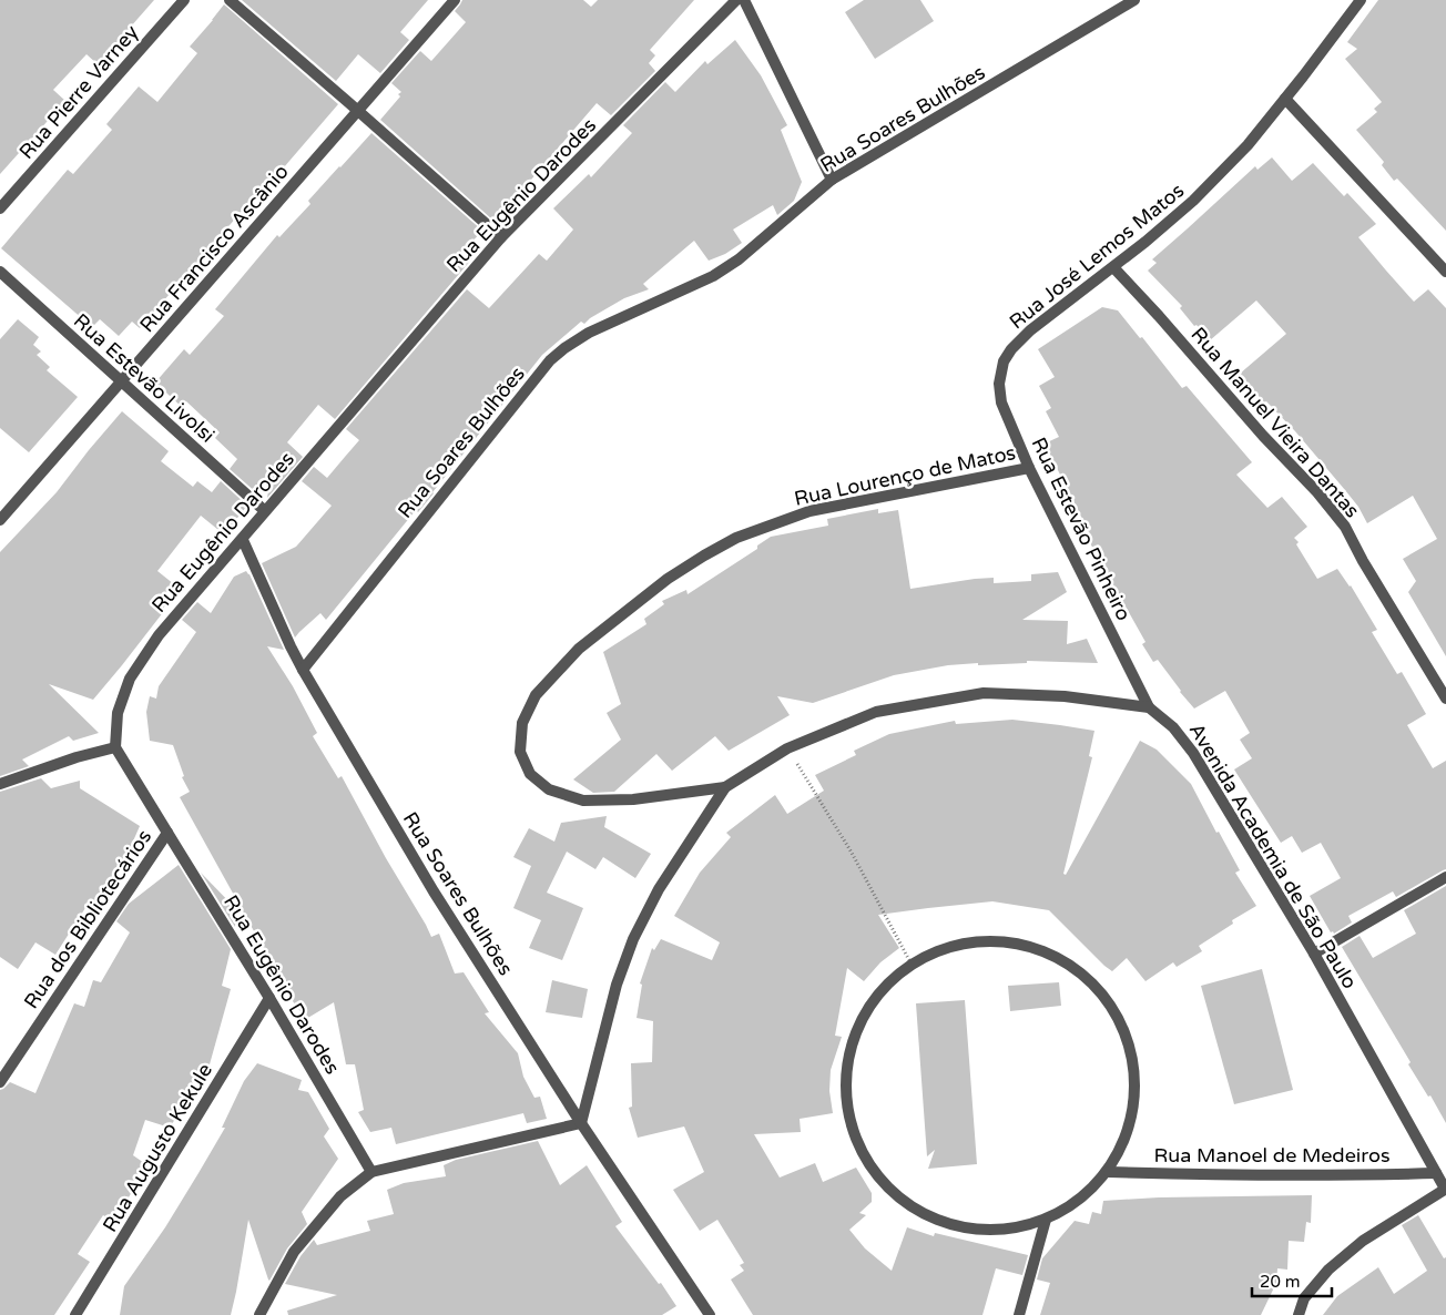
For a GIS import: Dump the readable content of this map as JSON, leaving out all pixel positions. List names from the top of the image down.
{
  "streets": {
    "street": [
      "Rua Pierre Varney",
      "Rua Soares Bulhões",
      "Rua Eugênio Darodes",
      "Rua Francisco Ascânio",
      "Rua José Lemos Matos",
      "Rua Estevão Livolsi",
      "Rua Manuel Vieira Dantas",
      "Rua Lourenço de Matos",
      "Rua Estevão Pinheiro",
      "Avenida Academia de São Paulo",
      "Rua dos Bibliotecários",
      "Rua Augusto Kekule",
      "Rua Manoel de Medeiros"
    ]
  },
  "crossings": [
    ["Rua Eugênio Darodes", "Rua Estevão Livolsi"],
    ["Rua Eugênio Darodes", "Rua dos Bibliotecários"],
    ["Rua Eugênio Darodes", "Rua Augusto Kekule"],
    ["Rua Francisco Ascânio", "Rua Estevão Livolsi"],
    ["Rua José Lemos Matos", "Rua Manuel Vieira Dantas"],
    ["Rua José Lemos Matos", "Rua Estevão Pinheiro"],
    ["Rua Lourenço de Matos", "Rua Estevão Pinheiro"],
    ["Rua Estevão Pinheiro", "Avenida Academia de São Paulo"],
    ["Avenida Academia de São Paulo", "Rua Manoel de Medeiros"]
  ],
  "scale_bar": "20 m"
}
